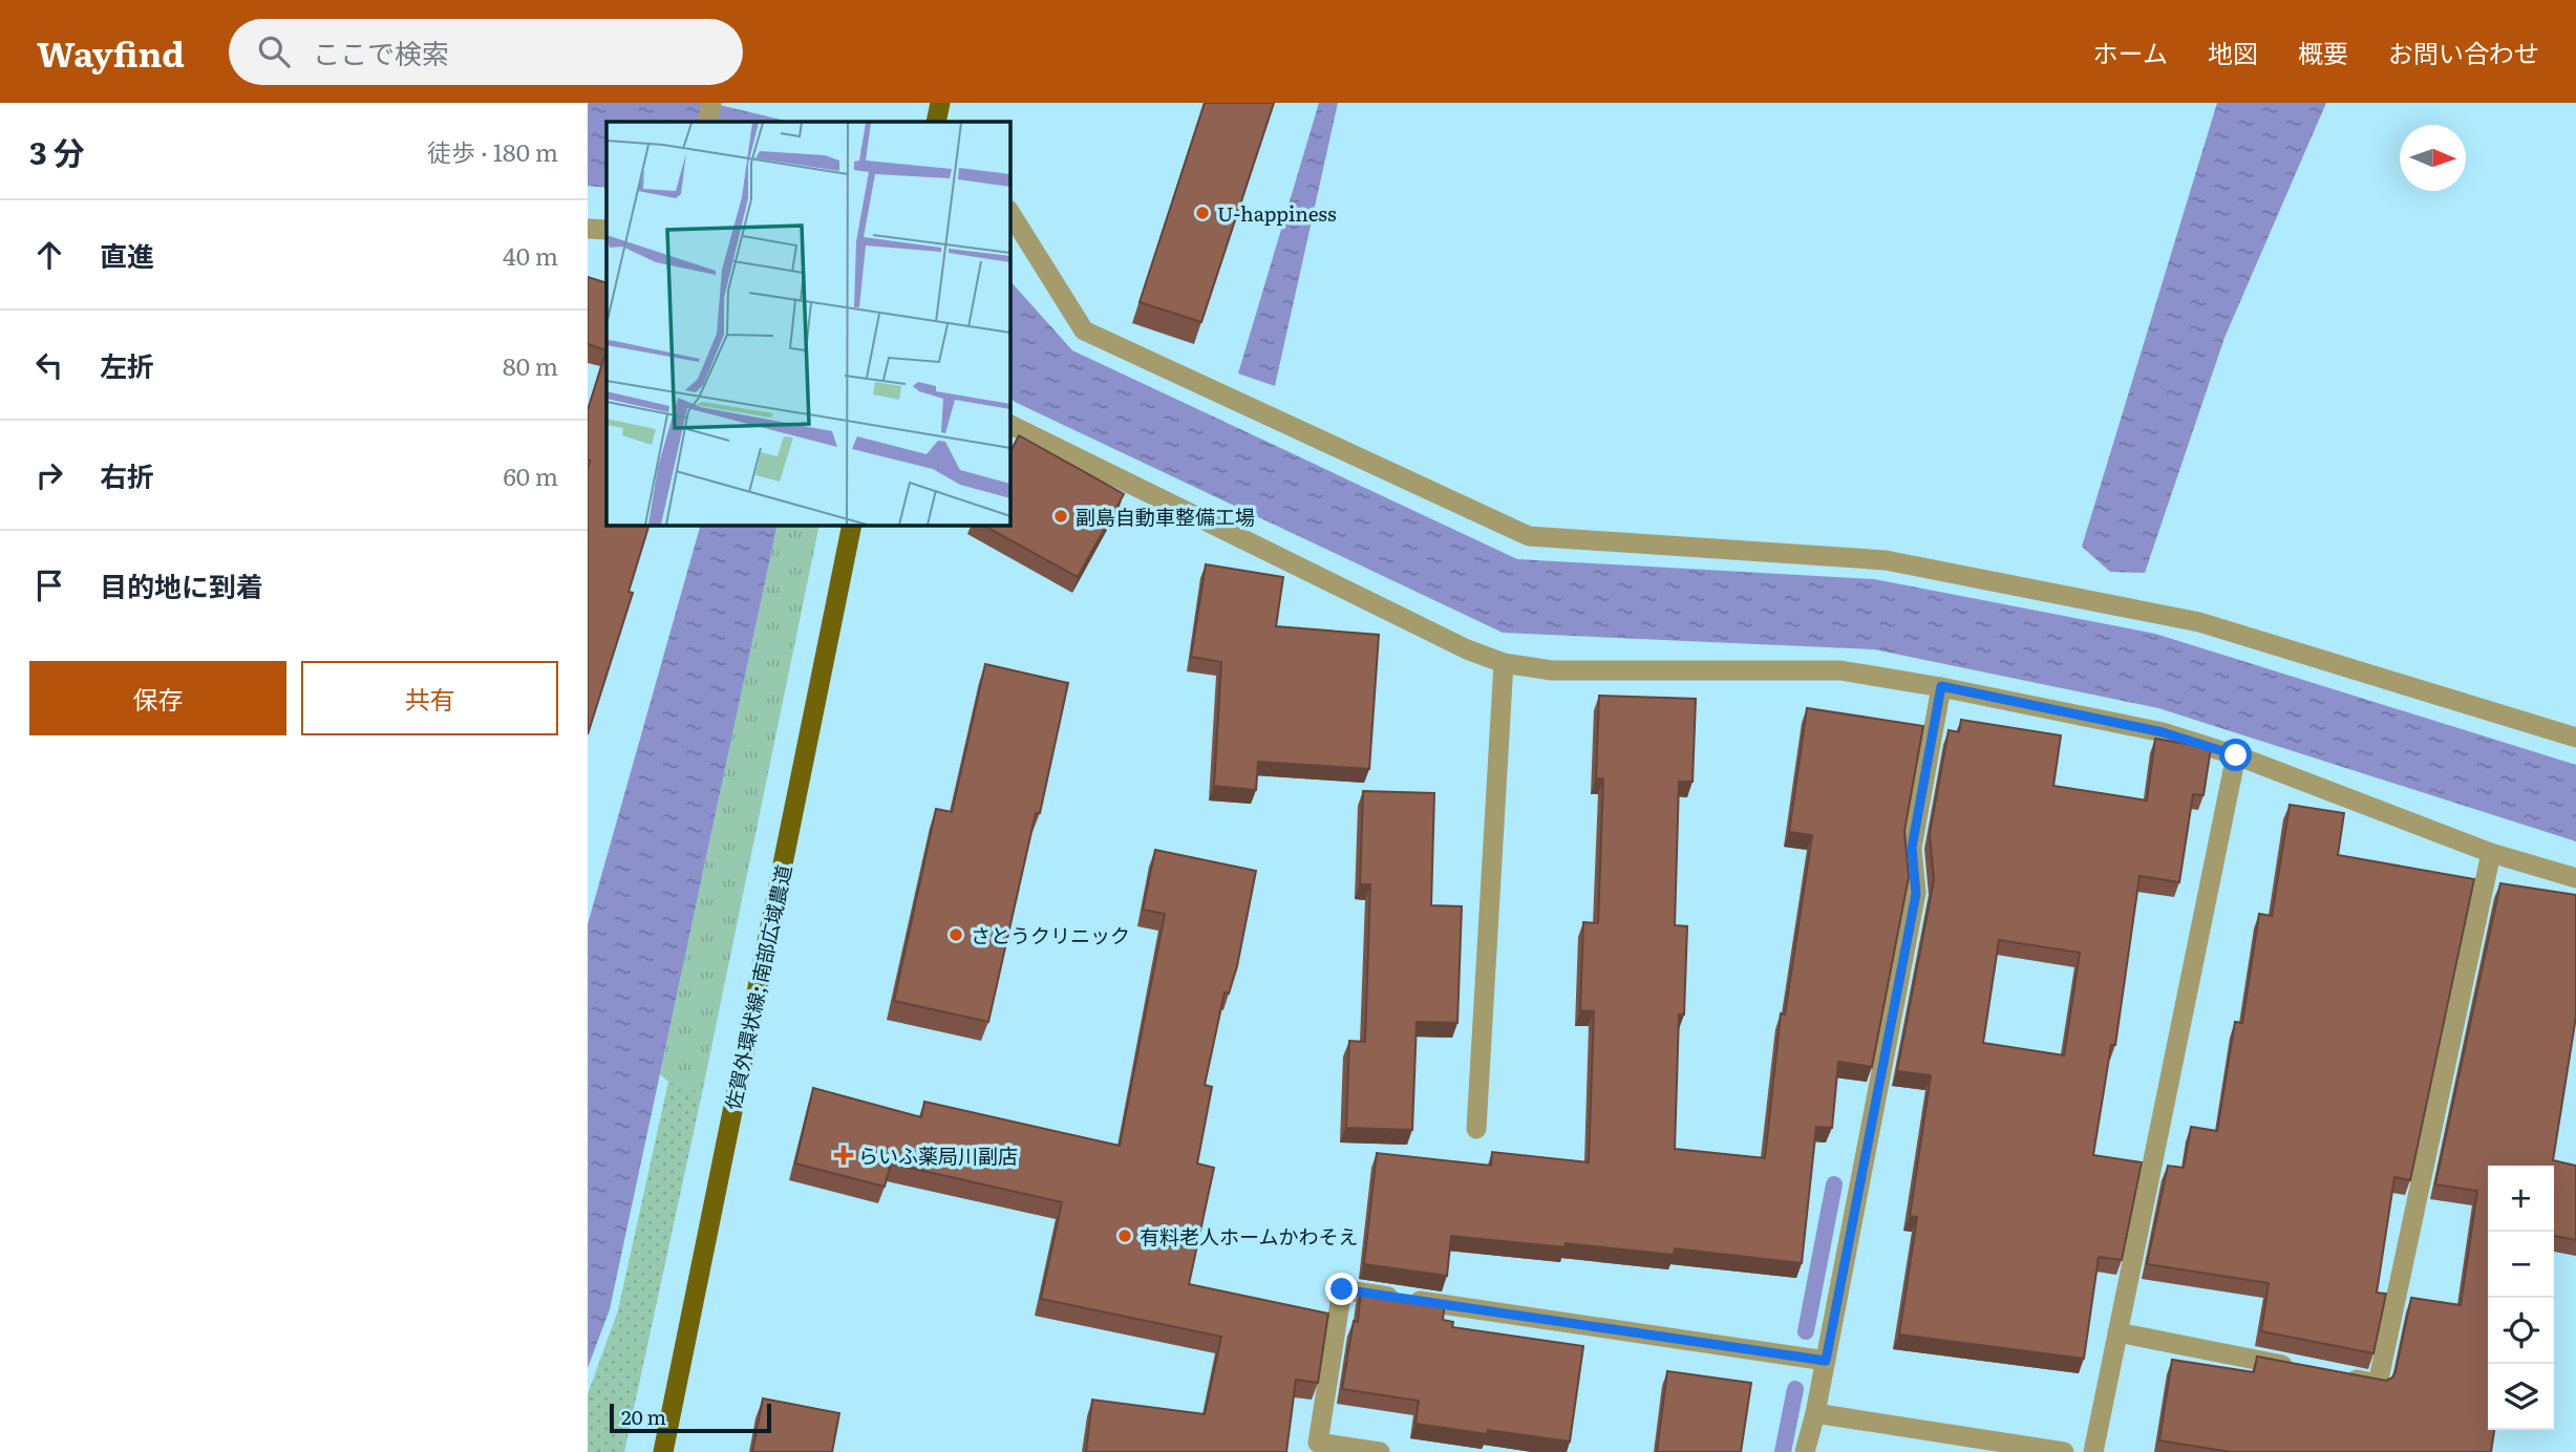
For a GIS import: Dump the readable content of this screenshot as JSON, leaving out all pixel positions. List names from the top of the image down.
{
  "streets": {
    "main road": ["佐賀外環状線; 南部広域農道"]
  },
  "places": {
    "other": [
      "U-happiness",
      "副島自動車整備工場",
      "さとうクリニック",
      "有料老人ホームかわそえ"
    ],
    "health": ["らいふ薬局川副店"]
  },
  "scale_bar": "20 m",
  "north": "right",
  "page": {
    "header": "Wayfind",
    "search": "ここで検索",
    "nav": [
      "ホーム",
      "地図",
      "概要",
      "お問い合わせ"
    ],
    "heading": ["3 分", "徒歩 · 180 m"],
    "list": [
      ["直進", "40 m"],
      ["左折", "80 m"],
      ["右折", "60 m"],
      "目的地に到着"
    ],
    "buttons": ["保存", "共有"],
    "map_buttons": ["+", "−"],
    "scale": "20 m"
  }
}
